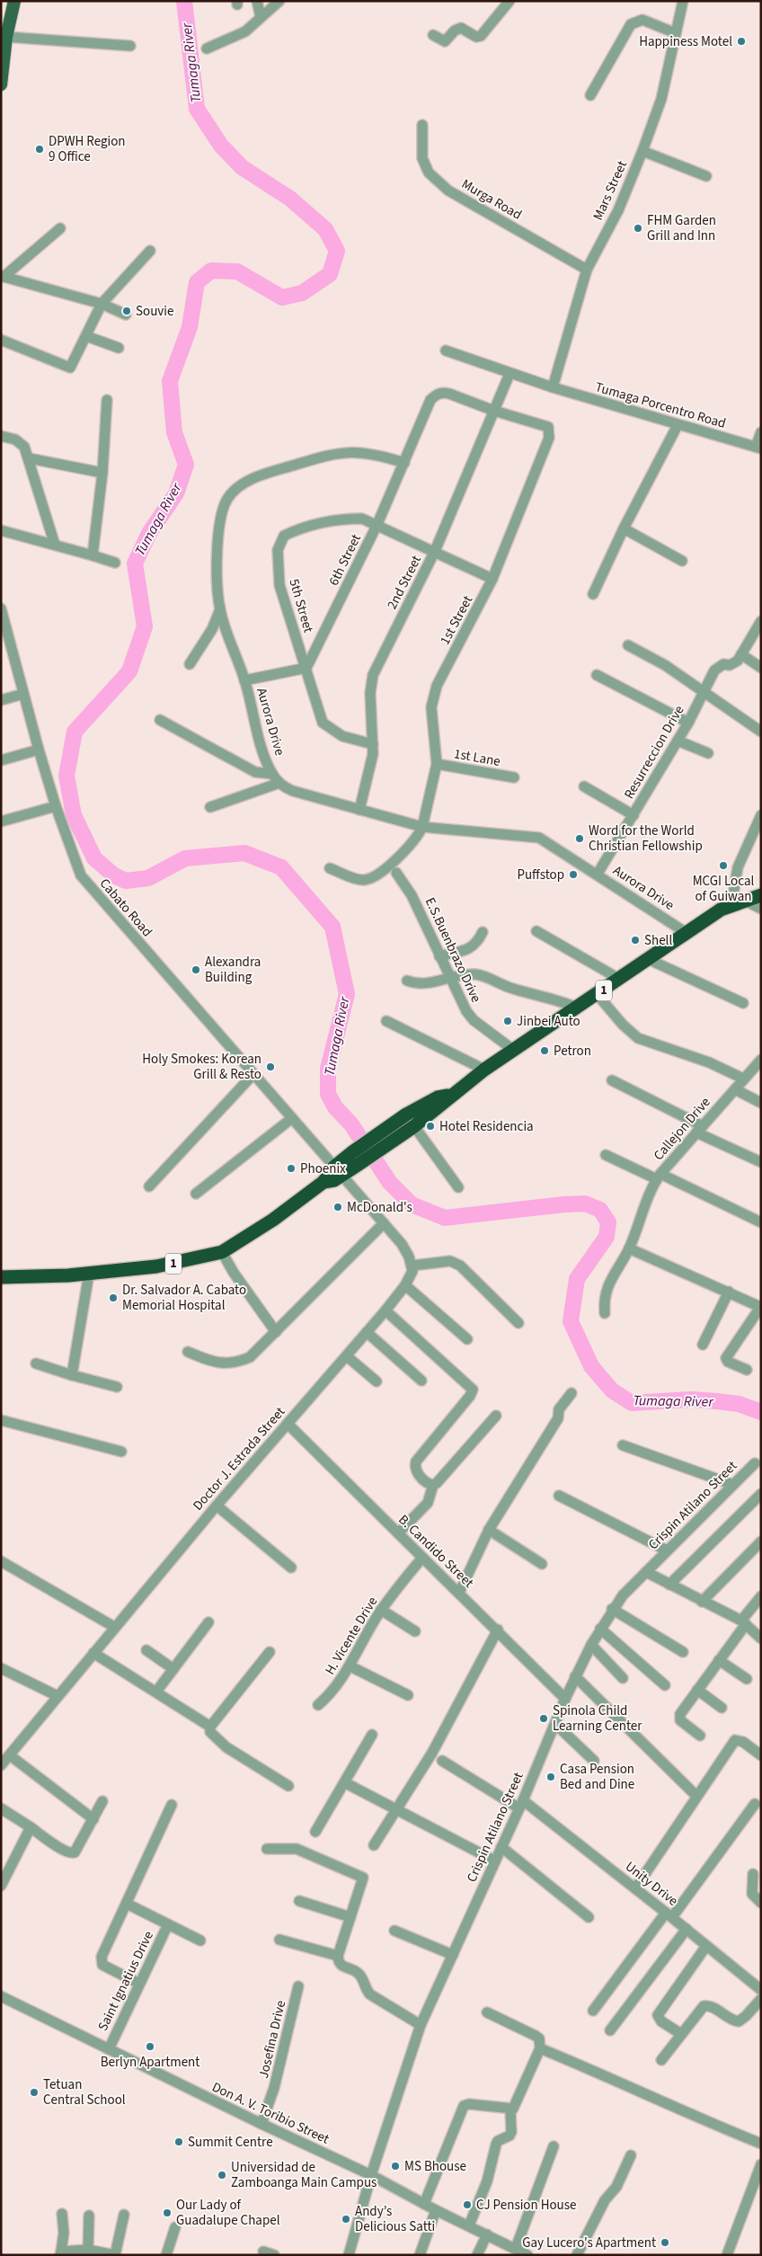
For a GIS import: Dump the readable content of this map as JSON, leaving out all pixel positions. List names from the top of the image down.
{
  "streets": {
    "highway": ["1"],
    "street": [
      "Mars Street",
      "Murga Road",
      "Tumaga Porcentro Road",
      "6th Street",
      "2nd Street",
      "5th Street",
      "1st Street",
      "Aurora Drive",
      "Resurreccion Drive",
      "1st Lane",
      "Cabato Road",
      "E.S.Buenbrazo Drive",
      "Callejon Drive",
      "Doctor J. Estrada Street",
      "Crispin Atilano Street",
      "B. Candido Street",
      "H. Vicente Drive",
      "Unity Drive",
      "Saint Ignatius Drive",
      "Josefina Drive",
      "Don A. V. Toribio Street"
    ]
  },
  "crossings": [
    ["Mars Street", "Murga Road"],
    ["Mars Street", "Tumaga Porcentro Road"],
    ["Tumaga Porcentro Road", "2nd Street"],
    ["6th Street", "2nd Street"],
    ["6th Street", "5th Street"],
    ["6th Street", "1st Street"],
    ["6th Street", "Aurora Drive"],
    ["2nd Street", "5th Street"],
    ["2nd Street", "Aurora Drive"],
    ["5th Street", "1st Street"],
    ["1st Street", "Aurora Drive"],
    ["1st Street", "1st Lane"],
    ["Aurora Drive", "Resurreccion Drive"],
    ["Aurora Drive", "1"],
    ["Cabato Road", "1"],
    ["E.S.Buenbrazo Drive", "1"],
    ["Doctor J. Estrada Street", "B. Candido Street"],
    ["Crispin Atilano Street", "B. Candido Street"],
    ["Crispin Atilano Street", "Unity Drive"],
    ["Crispin Atilano Street", "Don A. V. Toribio Street"],
    ["B. Candido Street", "H. Vicente Drive"],
    ["Saint Ignatius Drive", "Don A. V. Toribio Street"],
    ["Josefina Drive", "Don A. V. Toribio Street"]
  ],
  "water": ["Tumaga River"],
  "places": [
    "Happiness Motel",
    "DPWH Region 9 Office",
    "FHM Garden Grill and Inn",
    "Souvie",
    "Word for the World Christian Fellowship",
    "MCGI Local of Guiwan",
    "Puffstop",
    "Shell",
    "Alexandra Building",
    "Jinbei Auto",
    "Petron",
    "Holy Smokes: Korean Grill & Resto",
    "Hotel Residencia",
    "Phoenix",
    "McDonald's",
    "Dr. Salvador A. Cabato Memorial Hospital",
    "Spinola Child Learning Center",
    "Casa Pension Bed and Dine",
    "Berlyn Apartment",
    "Tetuan Central School",
    "Summit Centre",
    "MS Bhouse",
    "Universidad de Zamboanga Main Campus",
    "CJ Pension House",
    "Our Lady of Guadalupe Chapel",
    "Andy’s Delicious Satti",
    "Gay Lucero's Apartment"
  ]
}
